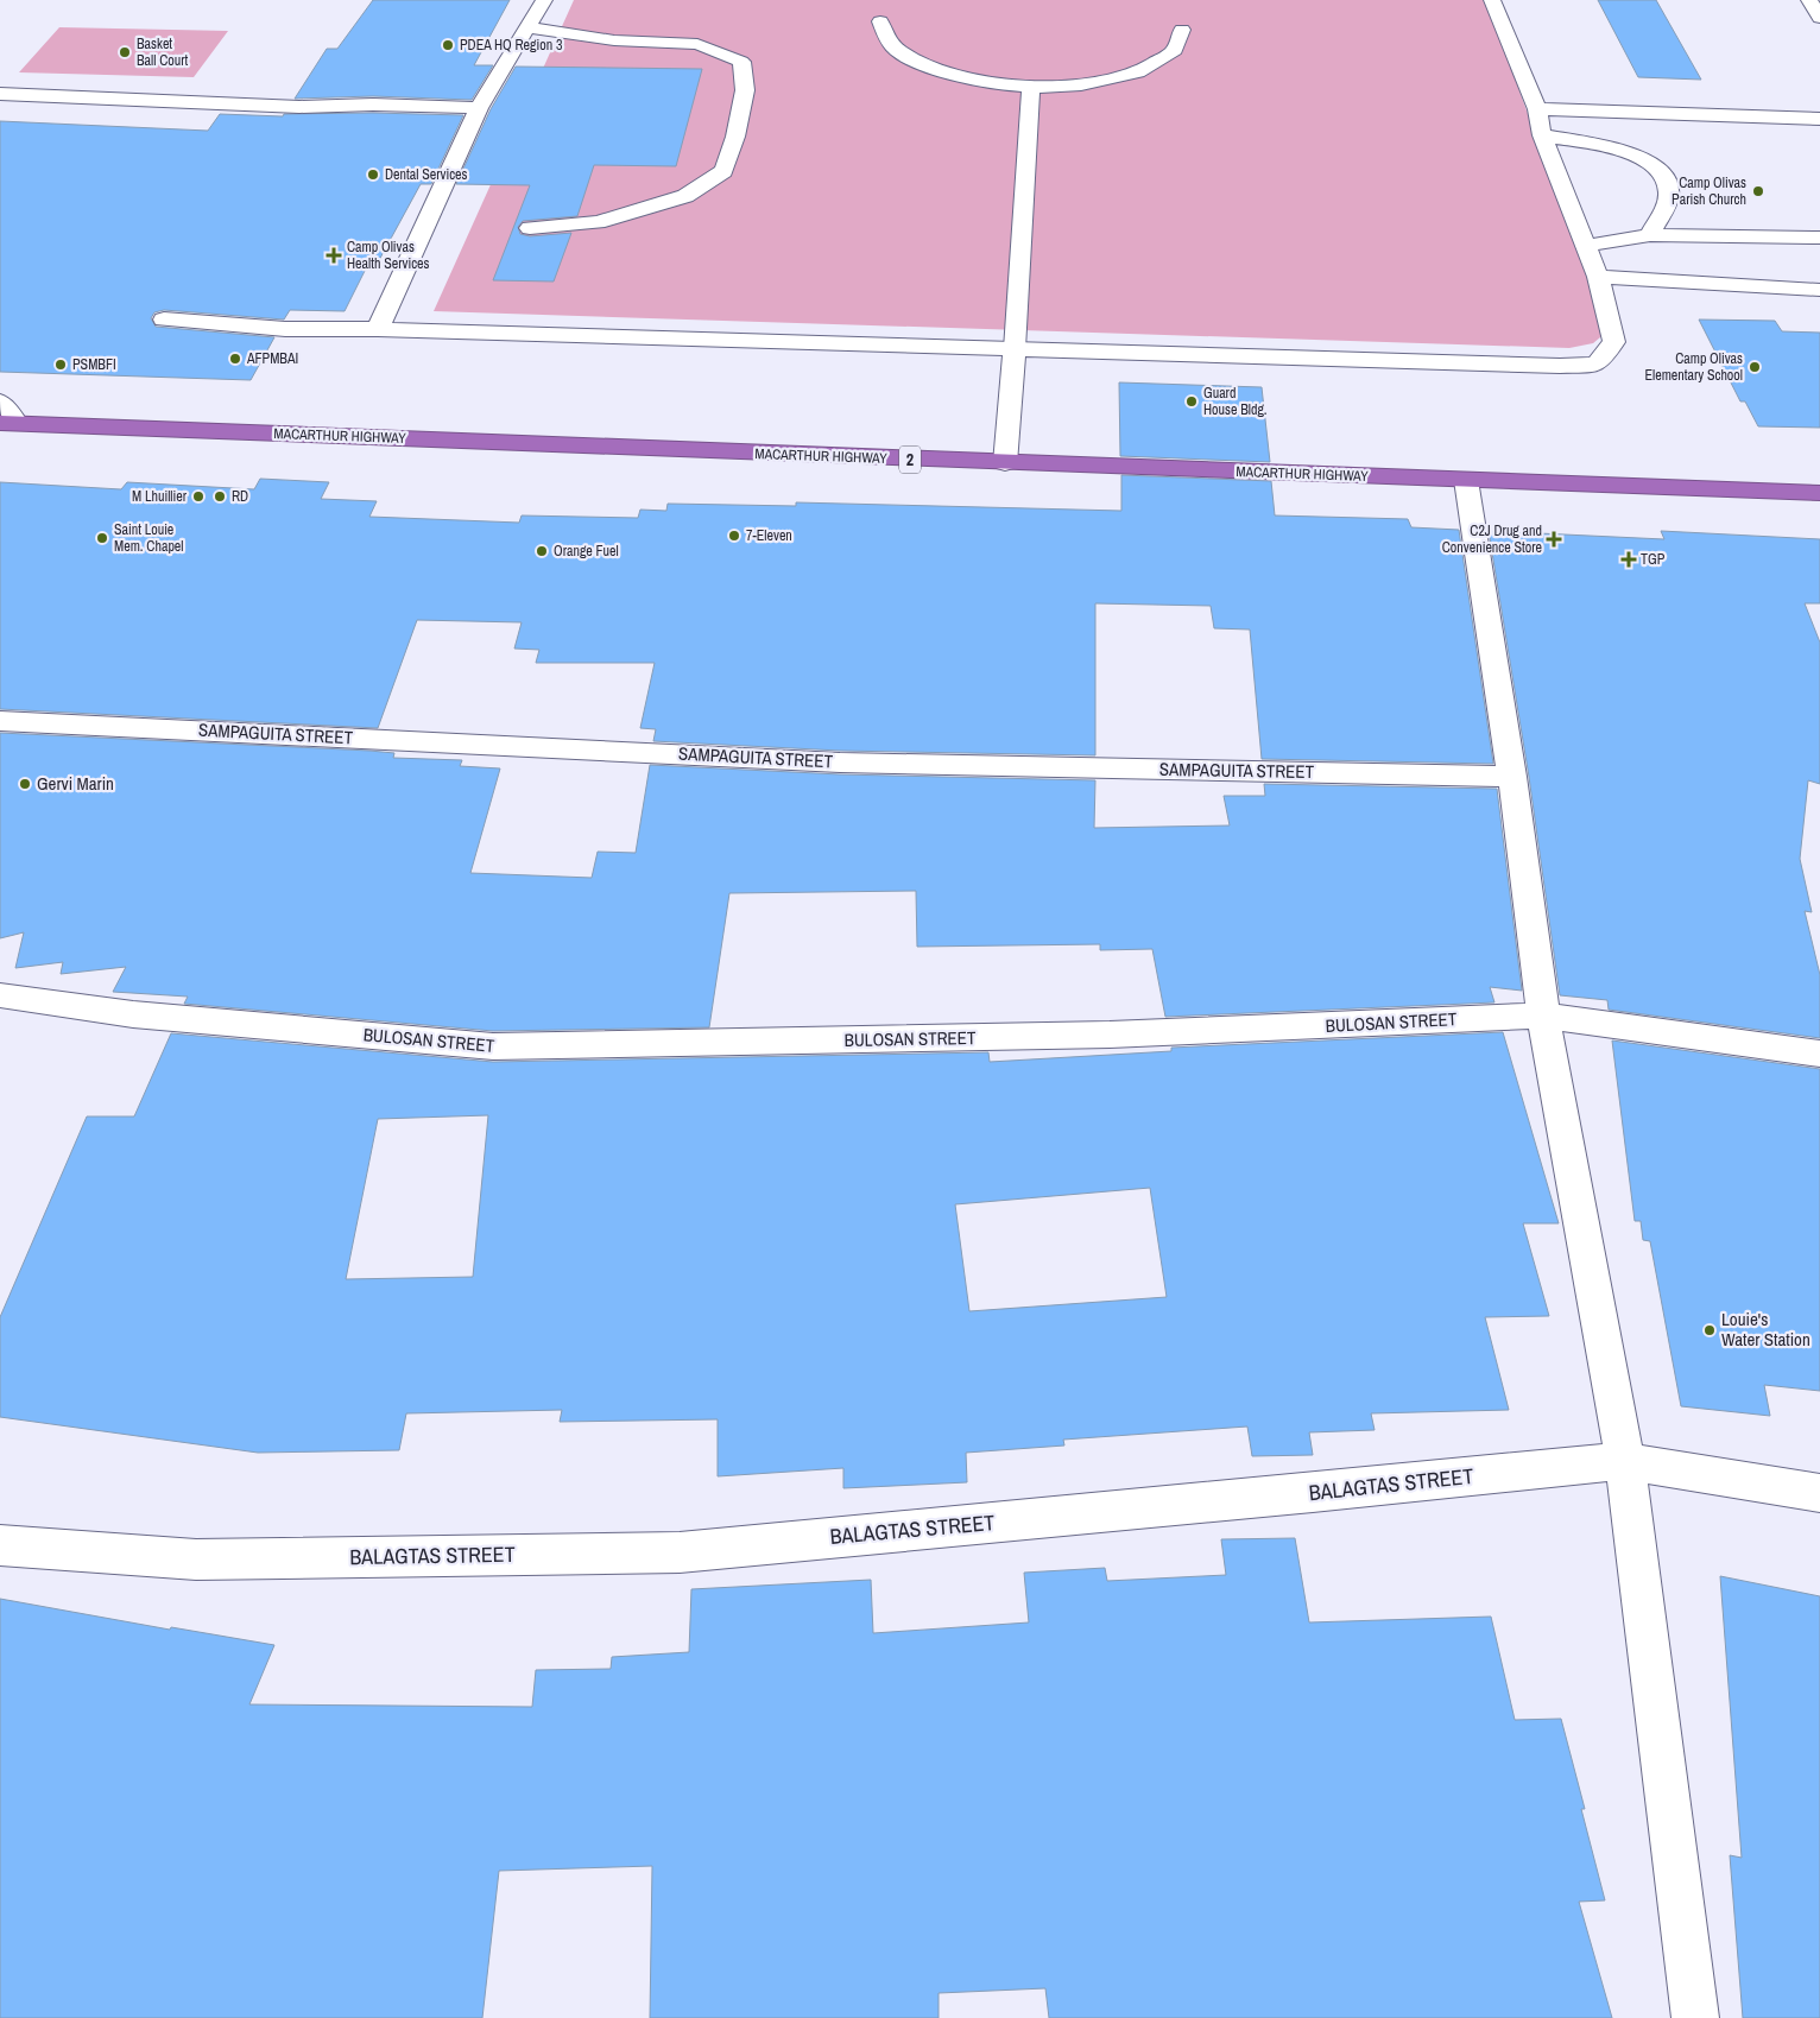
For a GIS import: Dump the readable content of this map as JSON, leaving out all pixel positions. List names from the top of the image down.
{
  "streets": {
    "highway": ["MACARTHUR HIGHWAY", "2"],
    "street": ["SAMPAGUITA STREET", "BULOSAN STREET", "BALAGTAS STREET"]
  },
  "places": {
    "other": [
      "PDEA HQ Region 3",
      "Basket Ball Court",
      "Dental Services",
      "Camp Olivas Parish Church",
      "AFPMBAI",
      "PSMBFI",
      "Camp Olivas Elementary School",
      "Guard House Bldg.",
      "M Lhuillier",
      "RD",
      "7-Eleven",
      "Saint Louie Mem. Chapel",
      "Orange Fuel",
      "Gervi Marin",
      "Louie's Water Station"
    ],
    "health": ["Camp Olivas Health Services", "C2J Drug and Convenience Store", "TGP"]
  }
}
